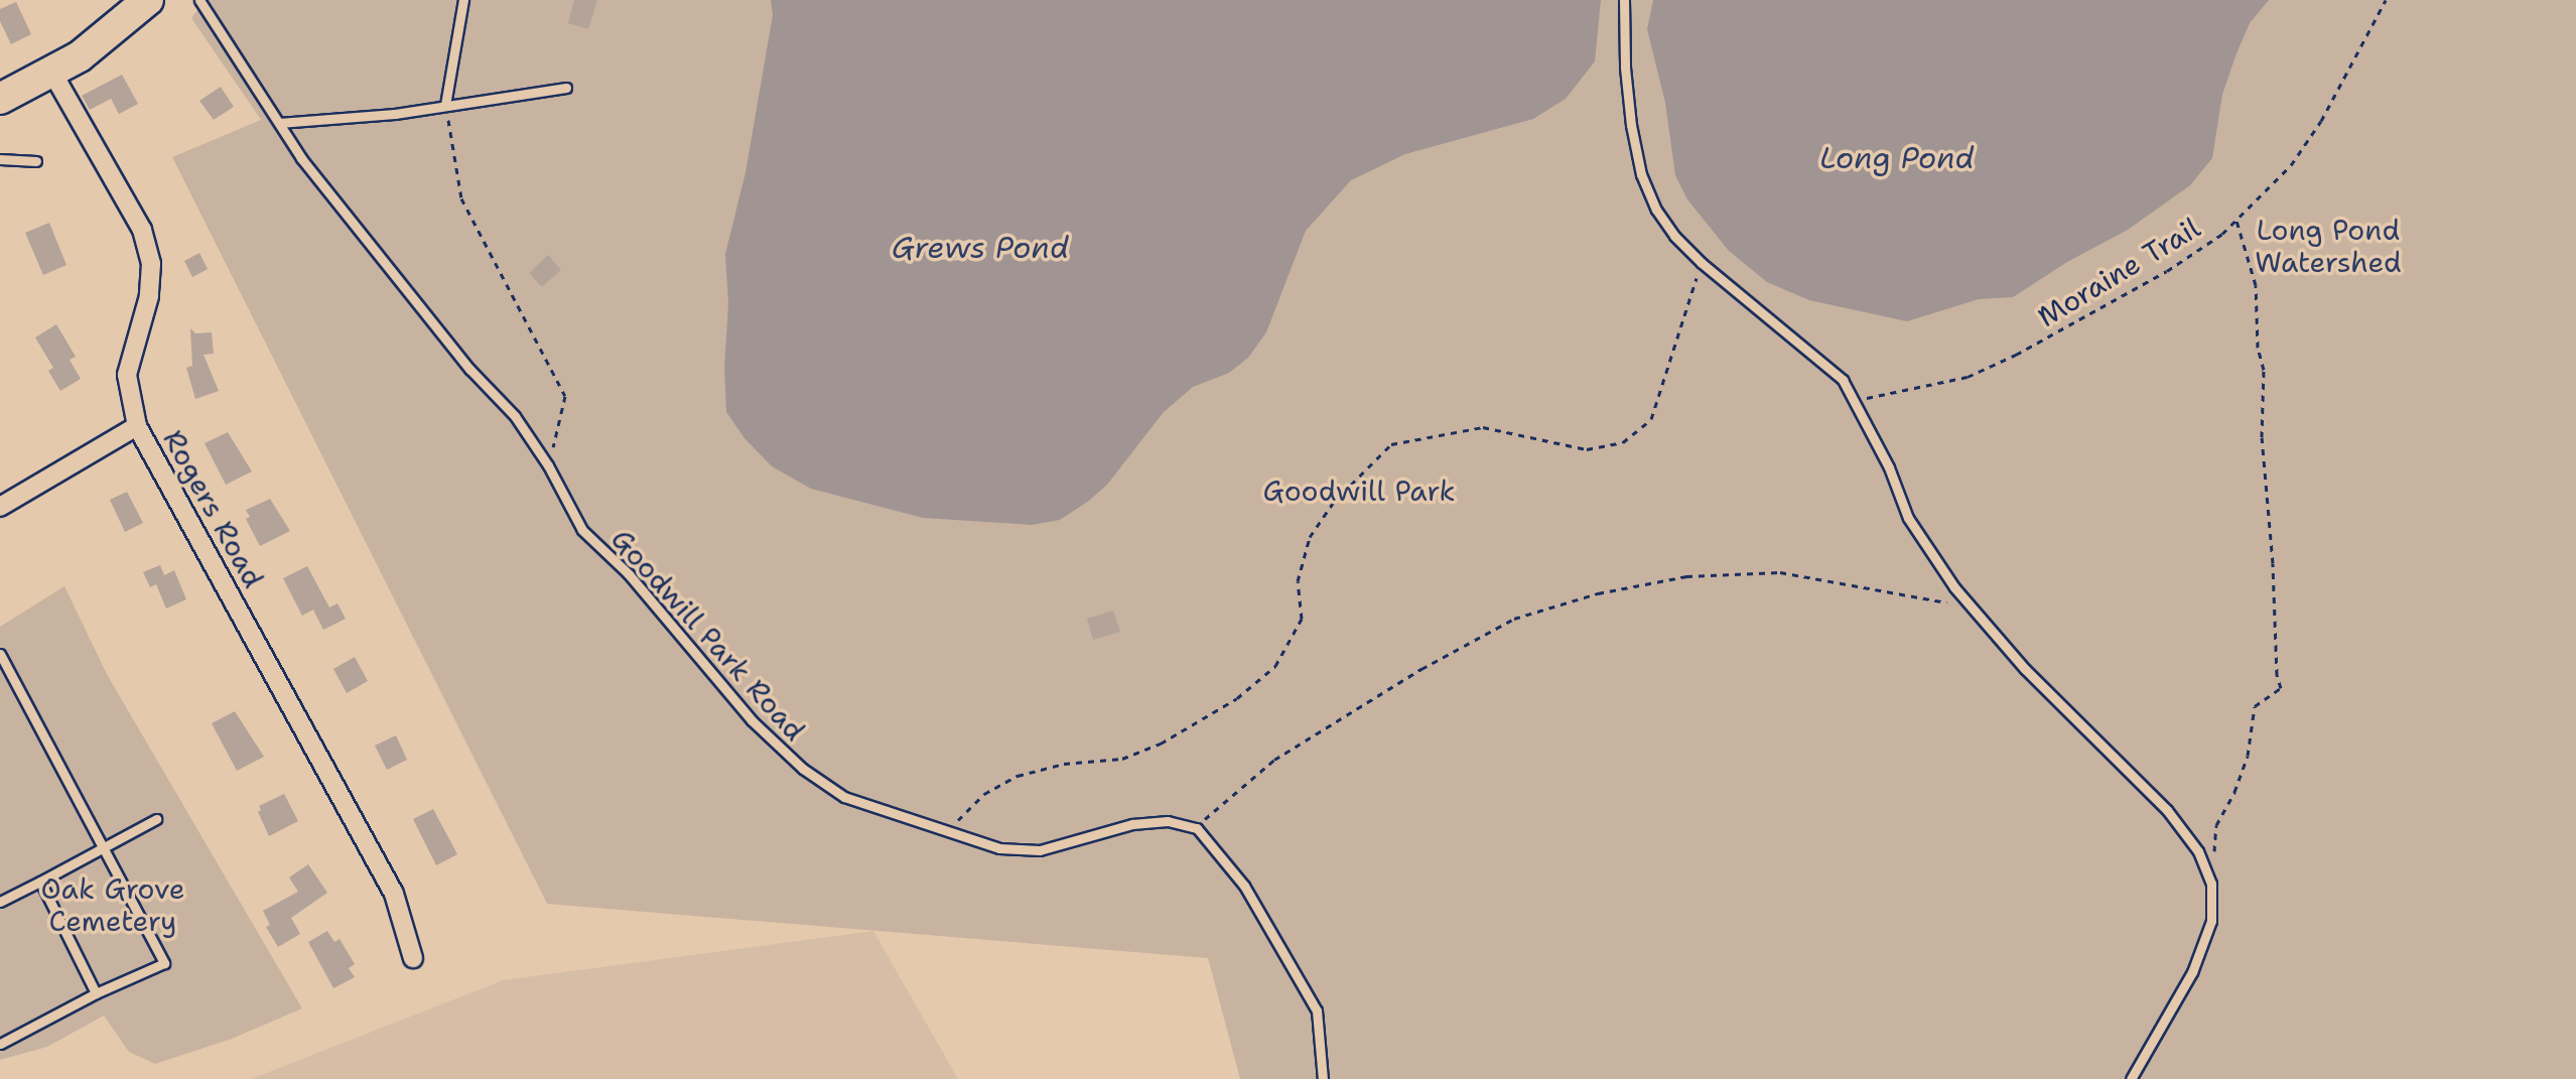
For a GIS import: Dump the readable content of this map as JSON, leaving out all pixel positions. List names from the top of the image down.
{
  "streets": {
    "street": ["Rogers Road"],
    "lane": ["Goodwill Park Road"],
    "path": ["Moraine Trail"]
  },
  "water": ["Long Pond", "Grews Pond"],
  "parks": ["Long Pond Watershed", "Goodwill Park", "Oak Grove Cemetery"]
}
